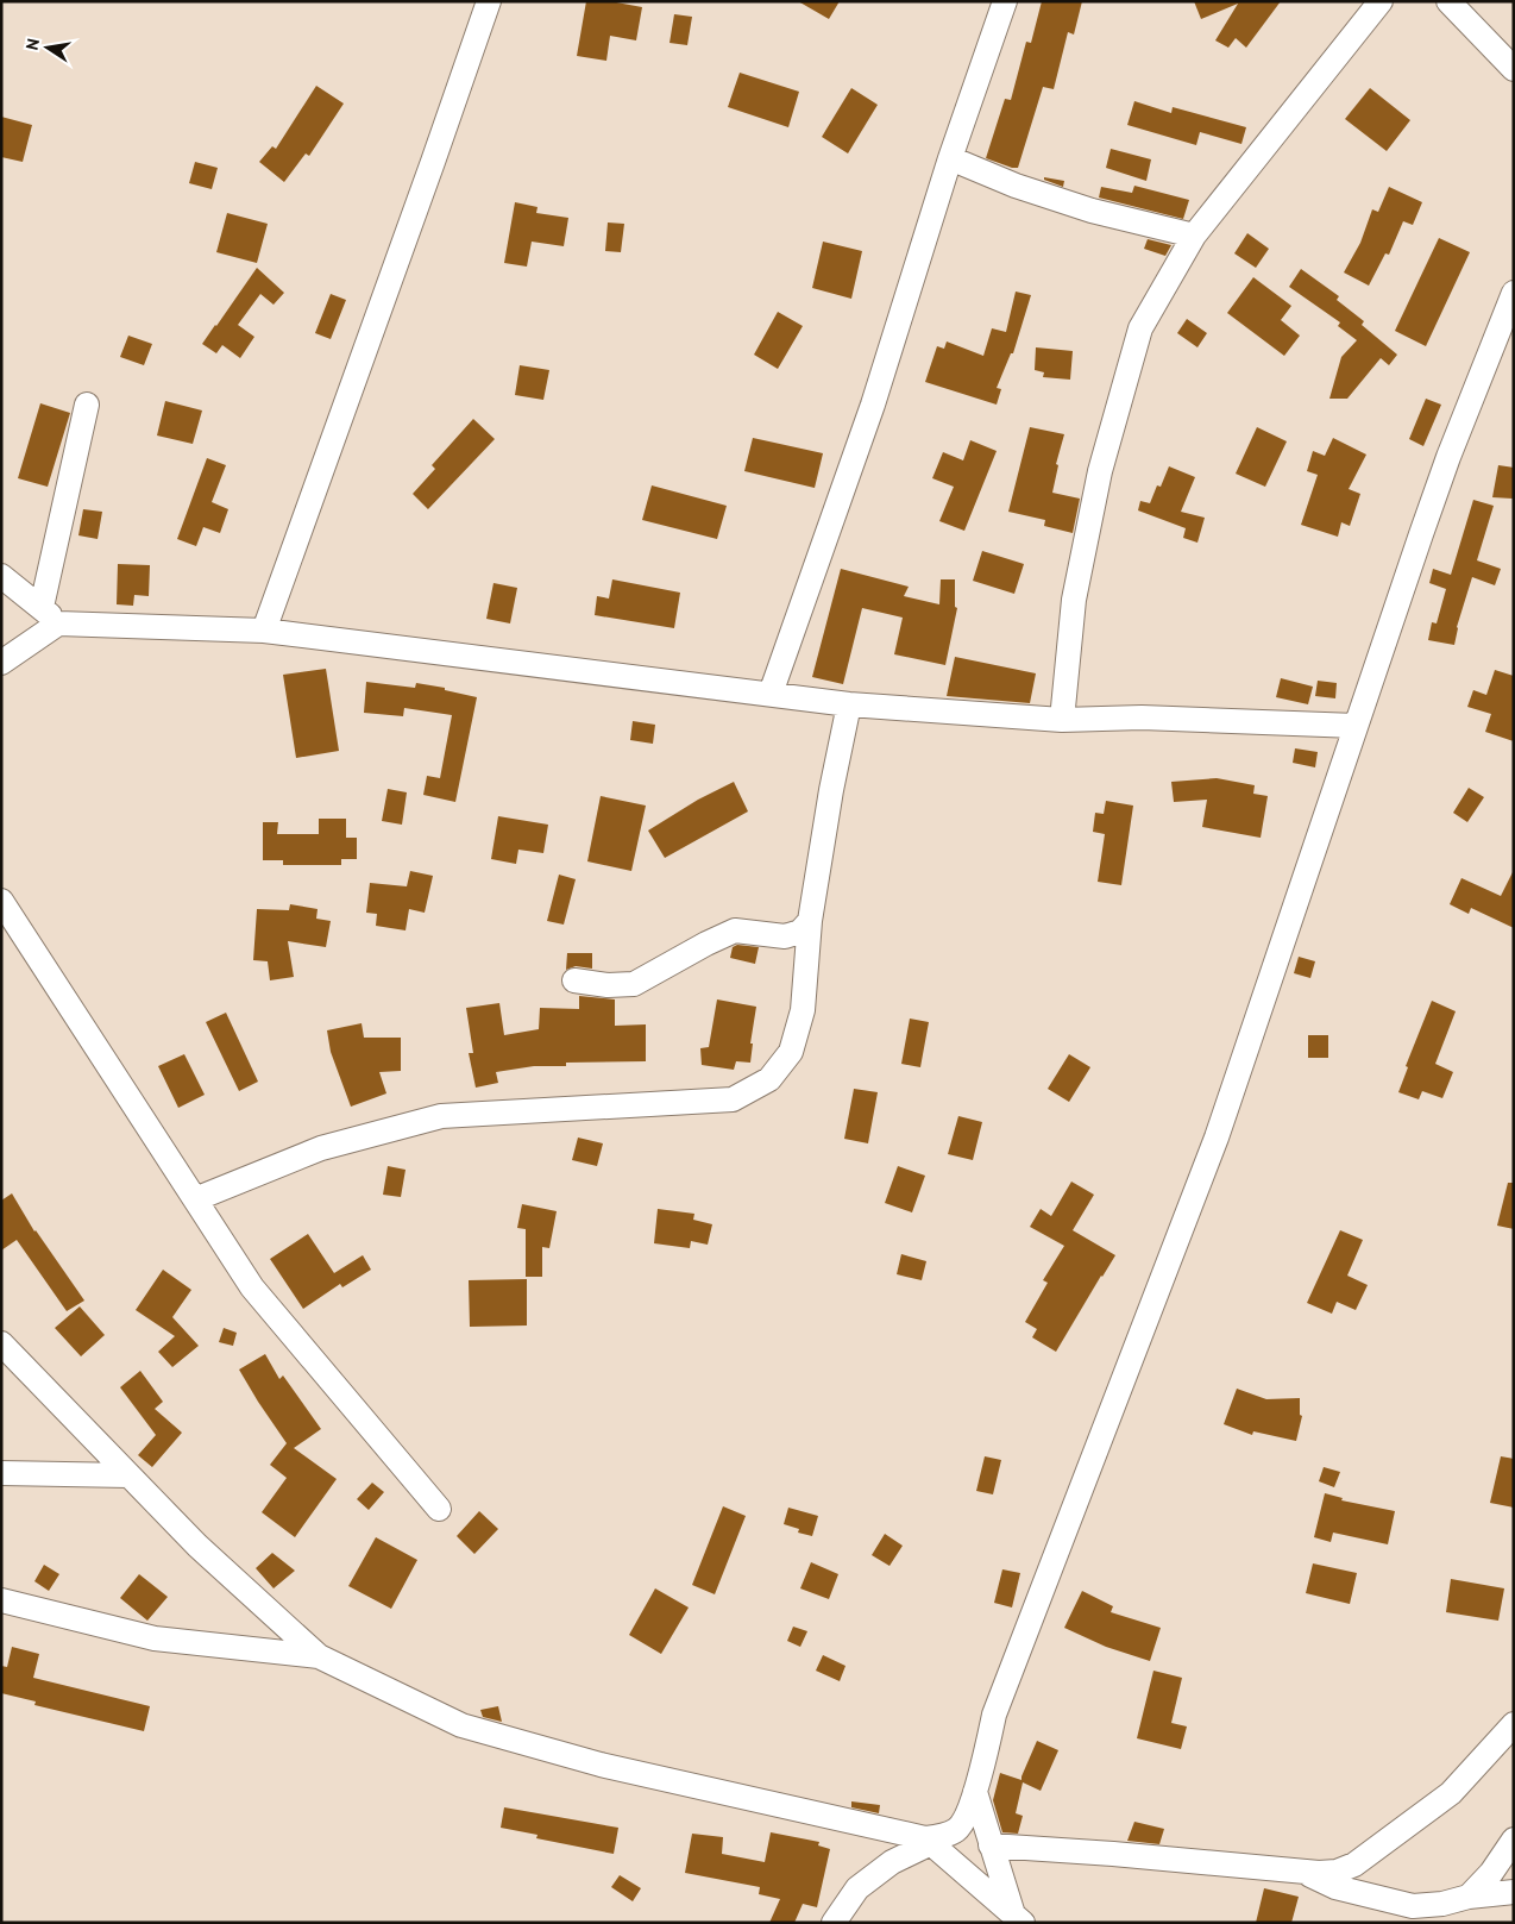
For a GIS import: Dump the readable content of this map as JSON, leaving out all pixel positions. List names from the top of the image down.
{
  "north": "left"
}
